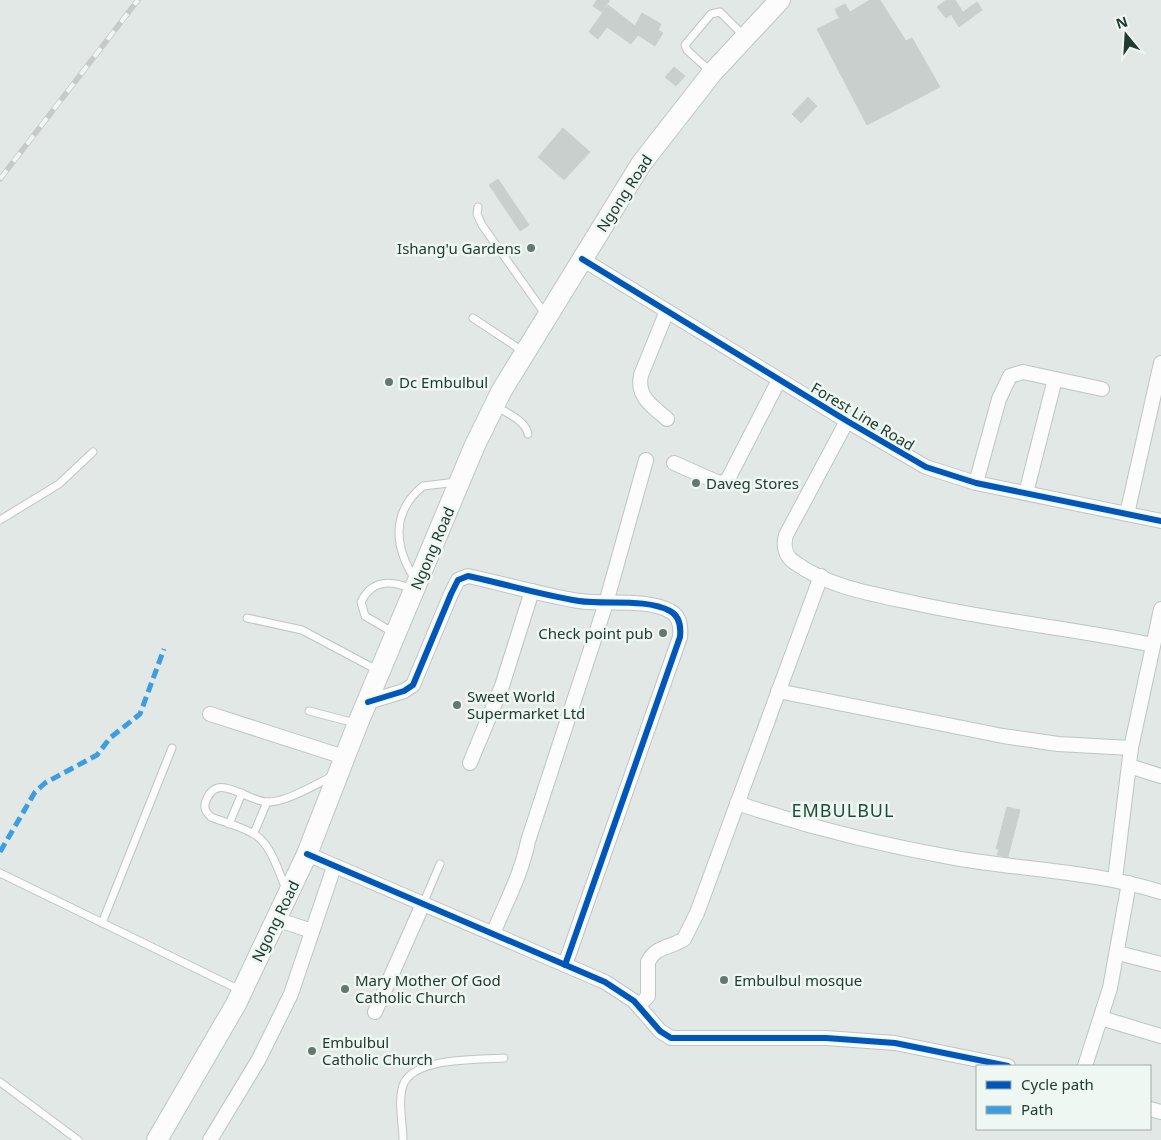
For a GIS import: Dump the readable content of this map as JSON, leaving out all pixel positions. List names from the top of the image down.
{
  "streets": {
    "main road": ["Ngong Road"],
    "street": ["Forest Line Road"]
  },
  "crossings": [
    ["Ngong Road", "Forest Line Road"]
  ],
  "districts": ["EMBULBUL"],
  "places": [
    "Ishang'u Gardens",
    "Dc Embulbul",
    "Daveg Stores",
    "Check point pub",
    "Sweet World Supermarket Ltd",
    "Embulbul mosque",
    "Mary Mother Of God Catholic Church",
    "Embulbul Catholic Church"
  ],
  "legend": ["Cycle path", "Path"],
  "north": "top"
}
